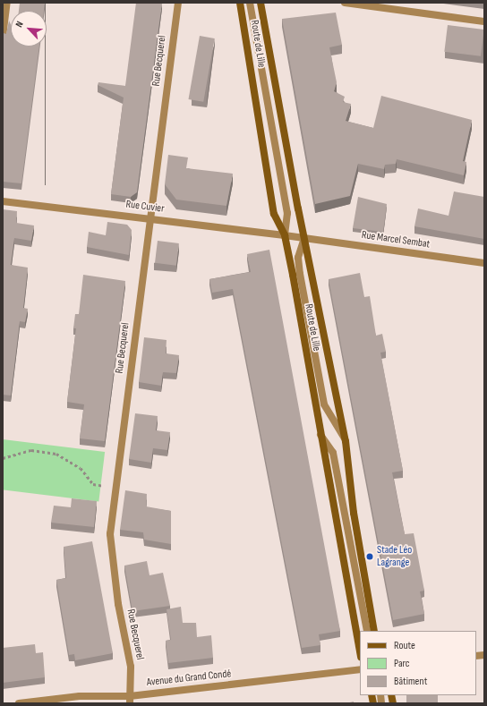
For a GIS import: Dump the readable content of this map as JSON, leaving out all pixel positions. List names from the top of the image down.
{
  "streets": {
    "main road": ["Route de Lille"],
    "street": [
      "Rue Becquerel",
      "Rue Cuvier",
      "Rue Marcel Sembat",
      "Avenue du Grand Condé"
    ]
  },
  "crossings": [
    ["Route de Lille", "Rue Cuvier"],
    ["Route de Lille", "Rue Marcel Sembat"],
    ["Rue Becquerel", "Rue Cuvier"],
    ["Rue Becquerel", "Avenue du Grand Condé"],
    ["Rue Cuvier", "Rue Marcel Sembat"]
  ],
  "places": ["Stade Léo Lagrange"],
  "legend": ["Route", "Parc", "Bâtiment"],
  "north": "top left"
}
